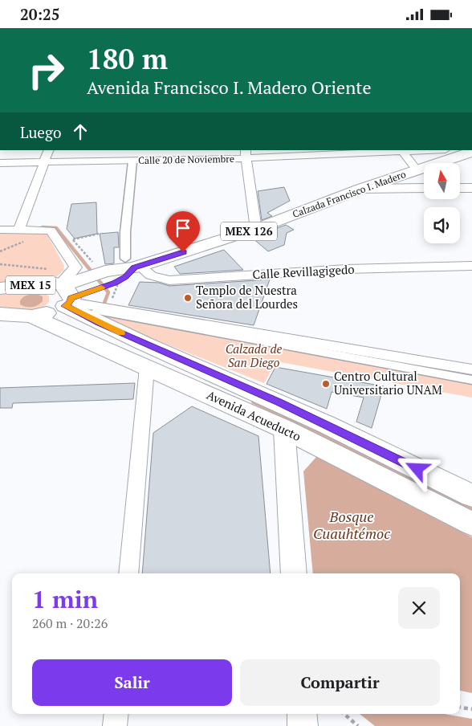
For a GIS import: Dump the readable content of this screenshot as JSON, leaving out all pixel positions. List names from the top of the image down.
{
  "streets": {
    "main road": [
      "Calzada Francisco I. Madero",
      "MEX 126",
      "MEX 15",
      "Avenida Acueducto"
    ],
    "street": ["Calle 20 de Noviembre", "Calle Revillagigedo"]
  },
  "crossings": [
    ["Calzada Francisco I. Madero", "MEX 126"],
    ["Calzada Francisco I. Madero", "Calle Revillagigedo"],
    ["MEX 126", "Calle Revillagigedo"],
    ["MEX 126", "MEX 15"],
    ["MEX 126", "Avenida Acueducto"],
    ["MEX 15", "Avenida Acueducto"]
  ],
  "parks": ["Calzada de San Diego", "Bosque Cuauhtémoc"],
  "places": ["Templo de Nuestra Señora del Lourdes", "Centro Cultural Universitario UNAM"],
  "north": "top",
  "page": {
    "status": "20:25",
    "turn": ["180 m", "Avenida Francisco I. Madero Oriente"],
    "then": "Luego",
    "heading": ["1 min", "260 m · 20:26"],
    "buttons": ["Salir", "Compartir"]
  }
}
